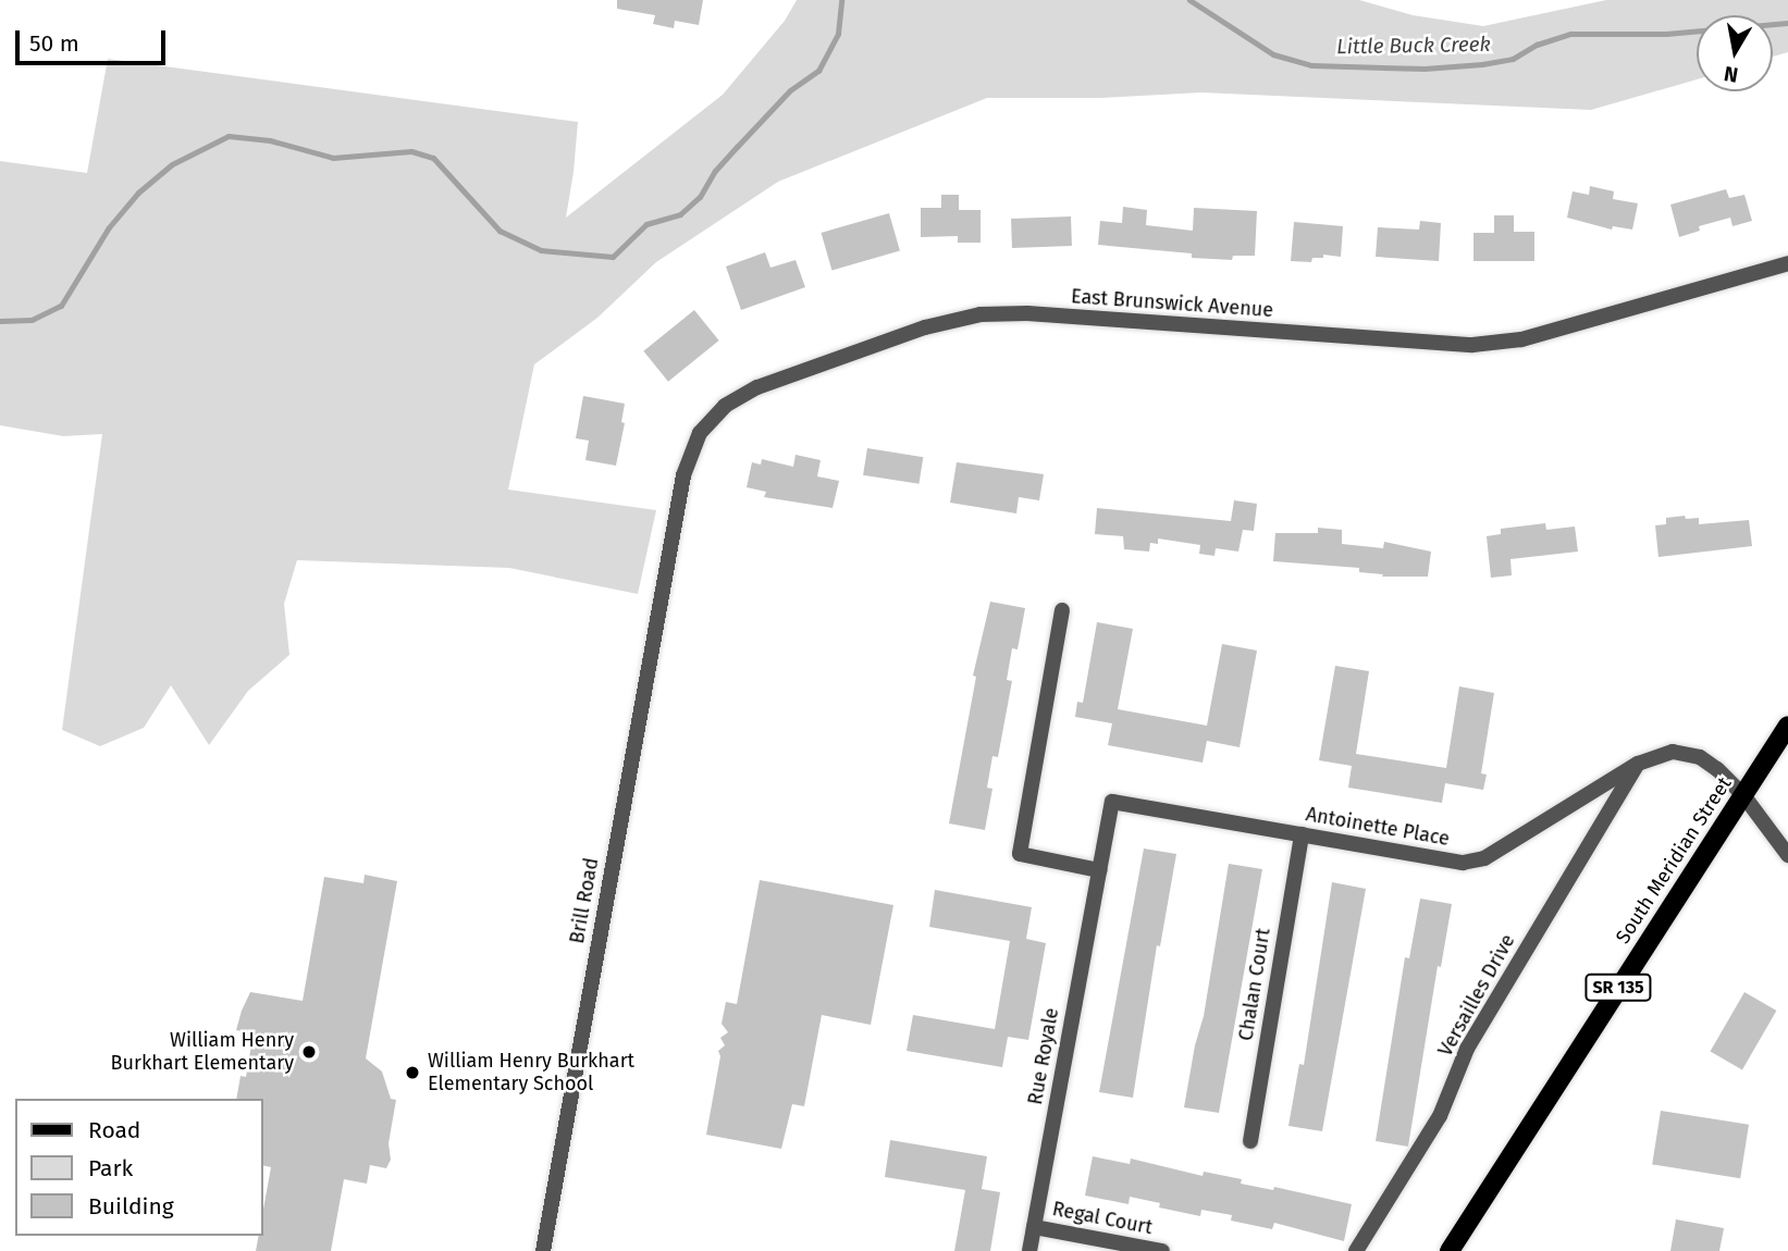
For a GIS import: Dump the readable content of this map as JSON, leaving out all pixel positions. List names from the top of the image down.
{
  "streets": {
    "main road": ["South Meridian Street", "SR 135"],
    "street": [
      "East Brunswick Avenue",
      "Antoinette Place",
      "Brill Road",
      "Chalan Court",
      "Versailles Drive",
      "Rue Royale",
      "Regal Court"
    ]
  },
  "crossings": [
    ["East Brunswick Avenue", "Brill Road"],
    ["Antoinette Place", "South Meridian Street"],
    ["Antoinette Place", "Chalan Court"],
    ["Antoinette Place", "Versailles Drive"],
    ["Antoinette Place", "Rue Royale"],
    ["Rue Royale", "Regal Court"]
  ],
  "water": ["Little Buck Creek"],
  "places": ["William Henry Burkhart Elementary", "William Henry Burkhart Elementary School"],
  "legend": ["Road", "Park", "Building"],
  "scale_bar": "50 m",
  "north": "bottom"
}
